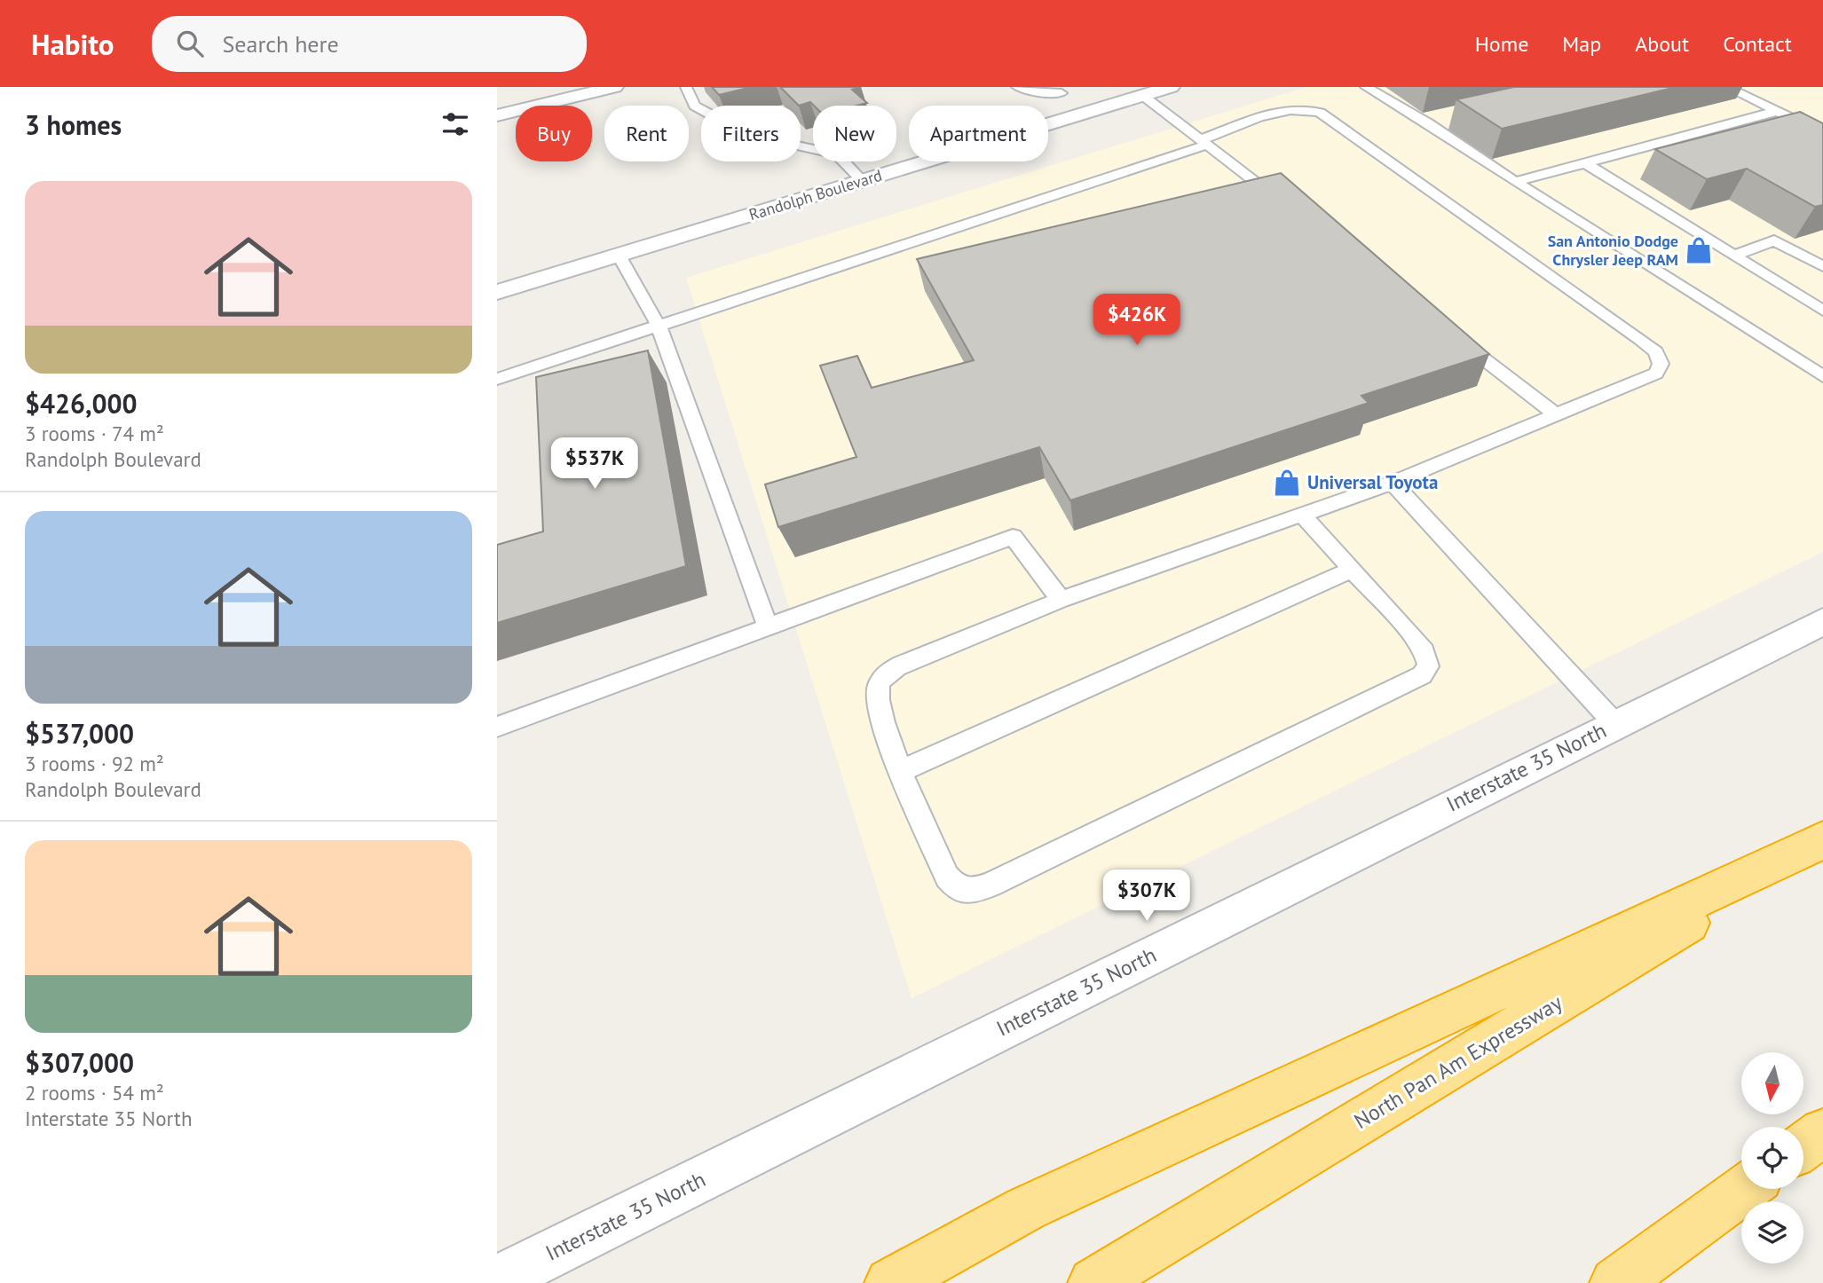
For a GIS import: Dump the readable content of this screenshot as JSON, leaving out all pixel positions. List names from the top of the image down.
{
  "streets": {
    "highway": ["North Pan Am Expressway"],
    "street": ["Randolph Boulevard", "Interstate 35 North"]
  },
  "places": {
    "shop": ["San Antonio Dodge Chrysler Jeep RAM", "Universal Toyota"]
  },
  "north": "bottom",
  "page": {
    "header": "Habito",
    "search": "Search here",
    "nav": [
      "Home",
      "Map",
      "About",
      "Contact"
    ],
    "heading": "3 homes",
    "chip": [
      "Buy",
      "Rent",
      "Filters",
      "New",
      "Apartment"
    ],
    "list": [
      {
        "name": "$426,000",
        "note": "3 rooms · 74 m² · Randolph Boulevard"
      },
      {
        "name": "$537,000",
        "note": "3 rooms · 92 m² · Randolph Boulevard"
      },
      {
        "name": "$307,000",
        "note": "2 rooms · 54 m² · Interstate 35 North"
      }
    ],
    "price": ["$426K", "$537K", "$307K"]
  }
}
